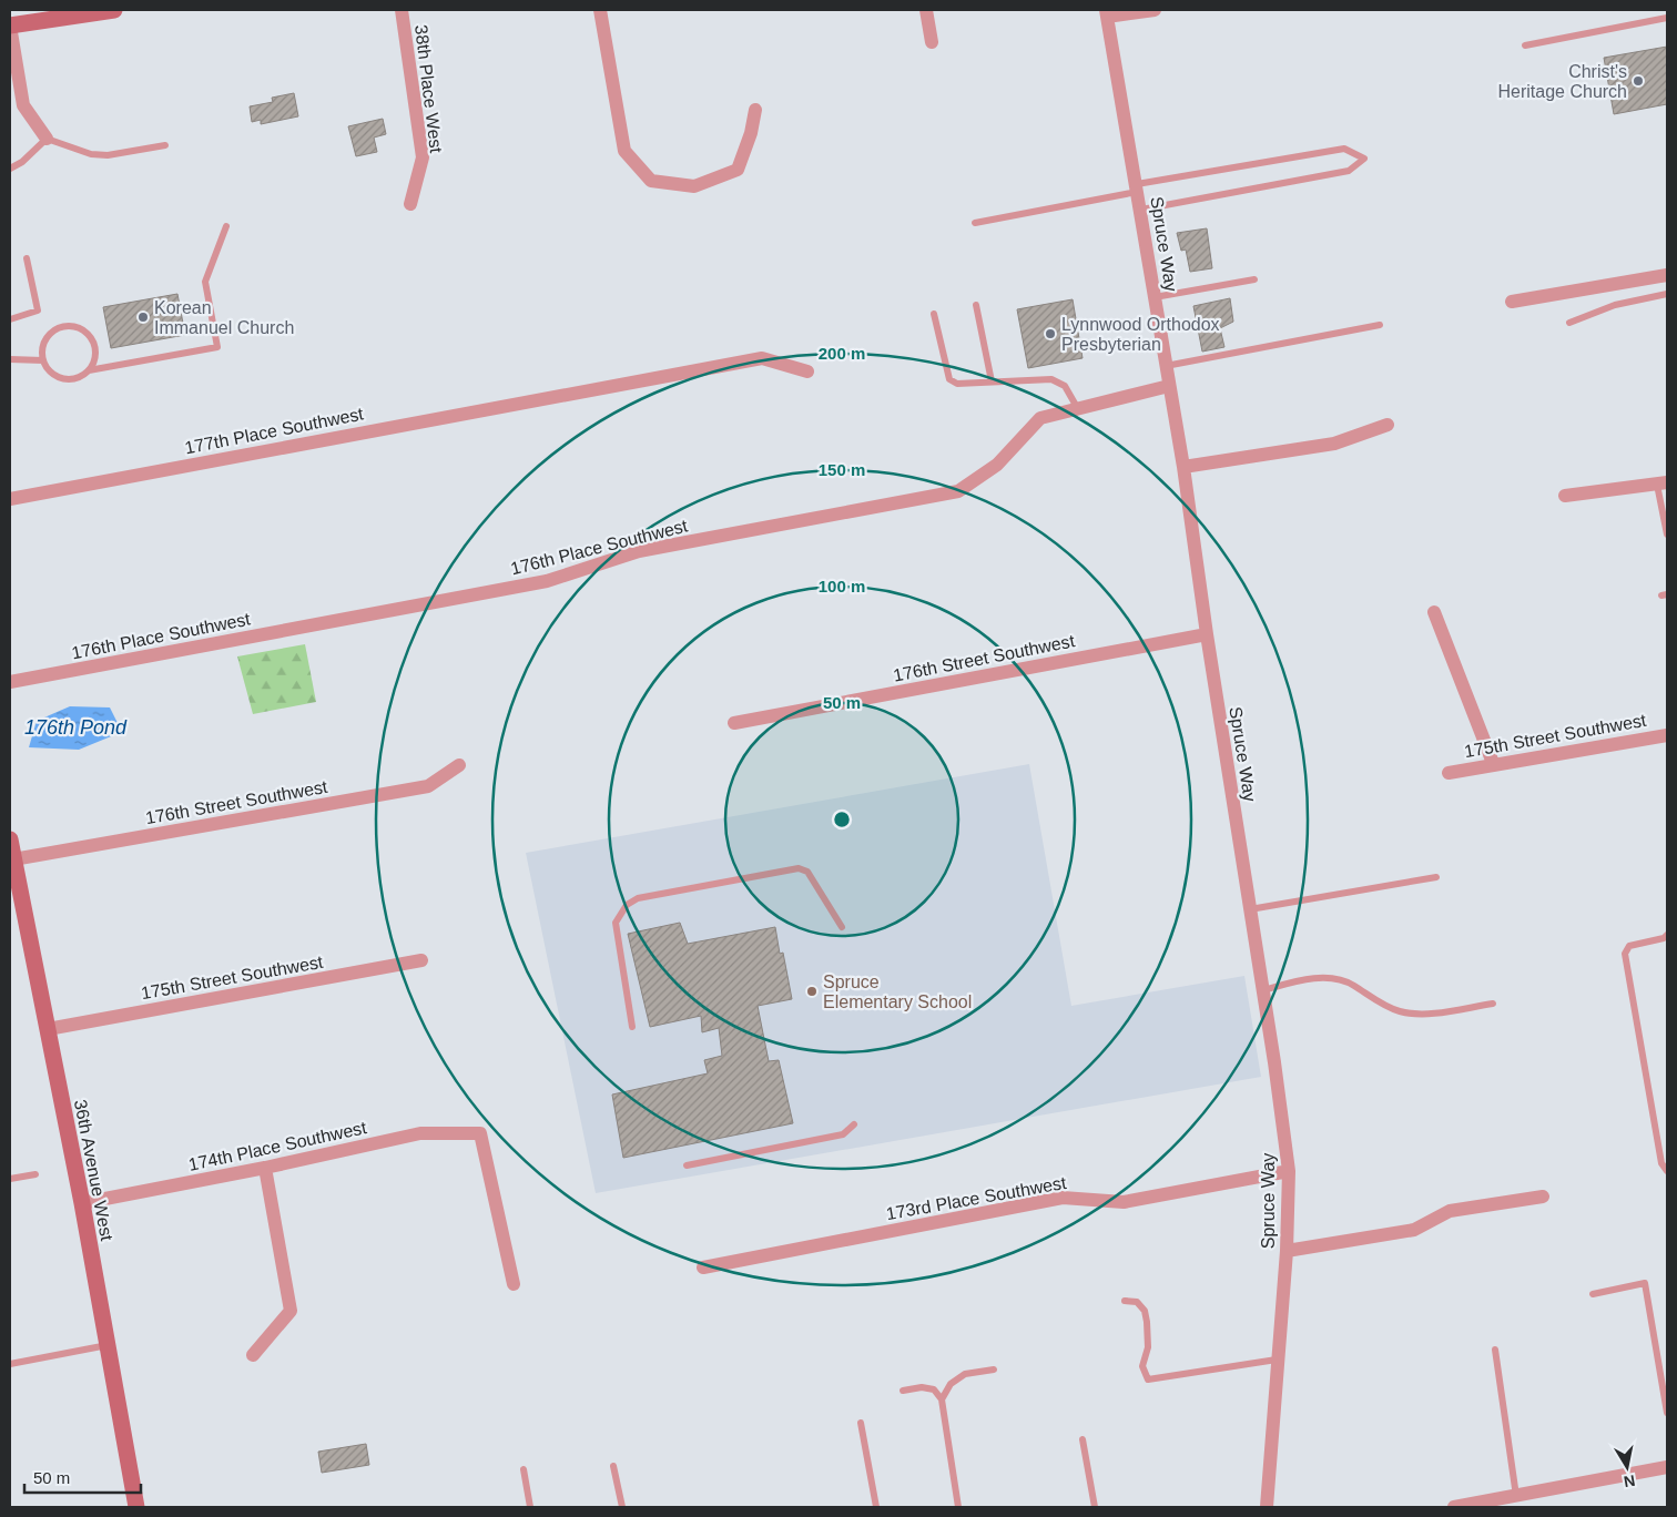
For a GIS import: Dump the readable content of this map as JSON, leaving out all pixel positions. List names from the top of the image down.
{
  "streets": {
    "main road": ["36th Avenue West"],
    "street": [
      "38th Place West",
      "Spruce Way",
      "177th Place Southwest",
      "176th Place Southwest",
      "176th Street Southwest",
      "175th Street Southwest",
      "174th Place Southwest",
      "173rd Place Southwest"
    ]
  },
  "crossings": [
    ["Spruce Way", "176th Place Southwest"],
    ["Spruce Way", "176th Street Southwest"],
    ["Spruce Way", "173rd Place Southwest"],
    ["176th Street Southwest", "36th Avenue West"],
    ["175th Street Southwest", "36th Avenue West"],
    ["174th Place Southwest", "36th Avenue West"]
  ],
  "water": ["176th Pond"],
  "places": [
    "Christ's Heritage Church",
    "Korean Immanuel Church",
    "Lynnwood Orthodox Presbyterian",
    "Spruce Elementary School"
  ],
  "scale_bar": "50 m",
  "north": "bottom",
  "rings": [
    "200 m",
    "150 m",
    "100 m",
    "50 m"
  ]
}
